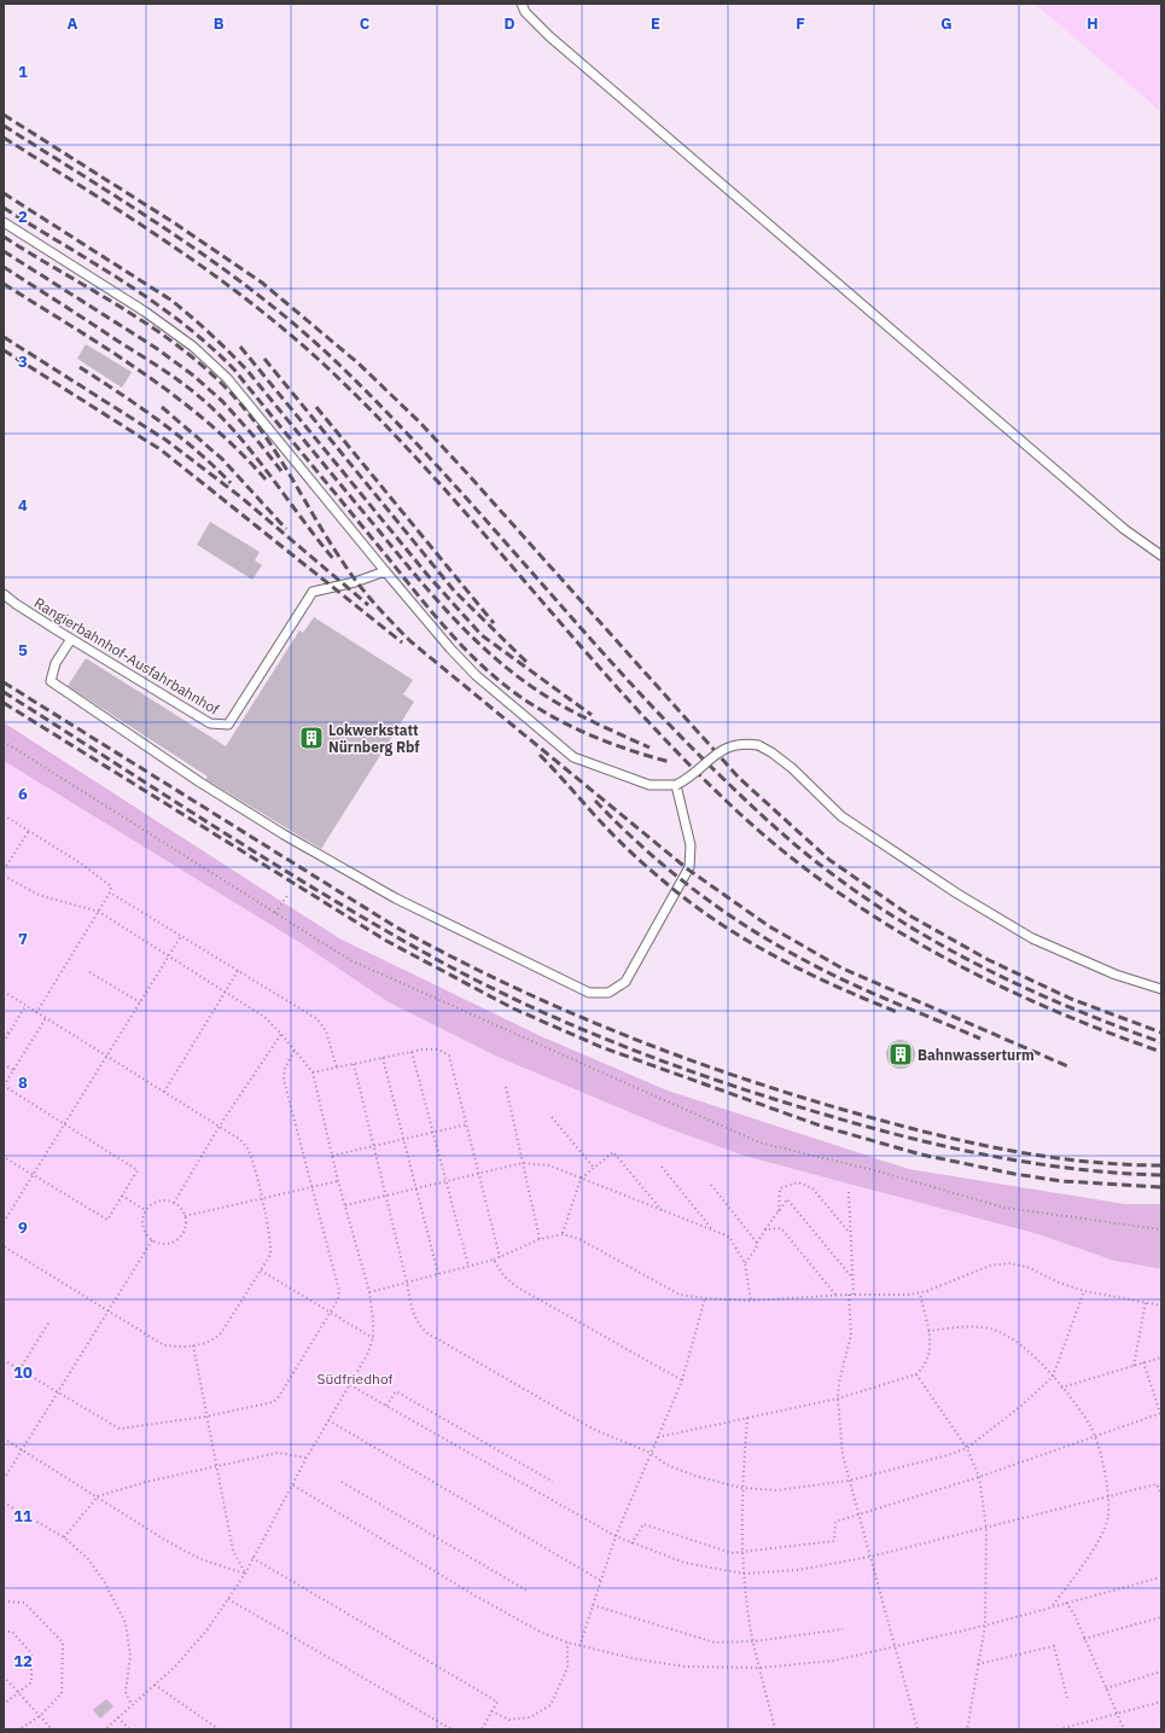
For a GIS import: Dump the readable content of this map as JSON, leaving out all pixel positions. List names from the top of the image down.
{
  "streets": {
    "lane": ["Rangierbahnhof-Ausfahrbahnhof"]
  },
  "parks": ["Südfriedhof"],
  "places": {
    "building": ["Lokwerkstatt Nürnberg Rbf", "Bahnwasserturm"]
  },
  "grid": {
    "columns": [
      "A",
      "B",
      "C",
      "D",
      "E",
      "F",
      "G",
      "H"
    ],
    "rows": [
      "1",
      "2",
      "3",
      "4",
      "5",
      "6",
      "7",
      "8",
      "9",
      "10",
      "11",
      "12"
    ]
  }
}
